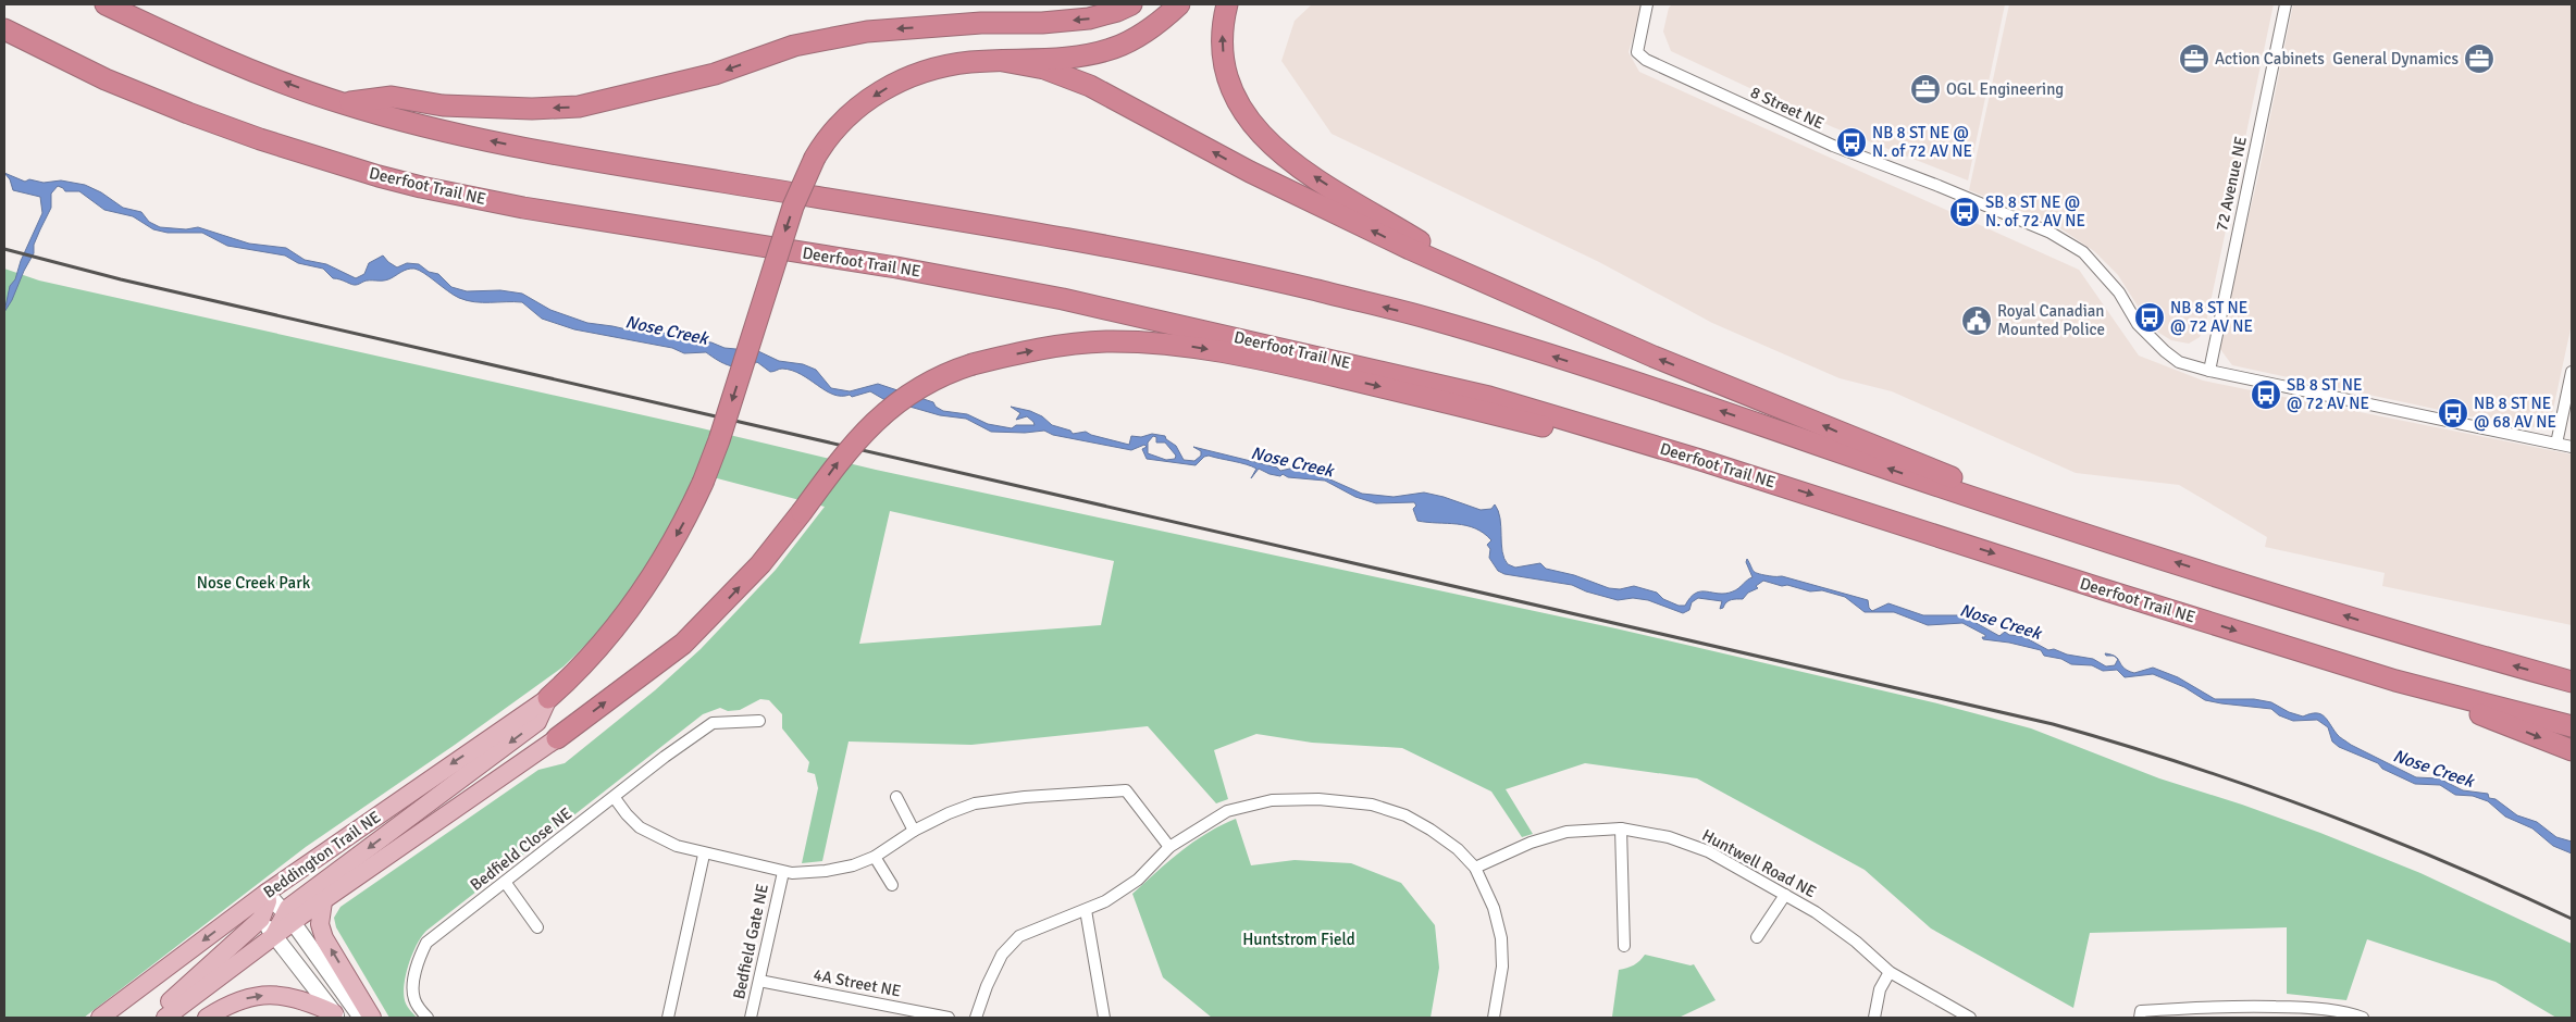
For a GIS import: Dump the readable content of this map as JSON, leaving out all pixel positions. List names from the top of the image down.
{
  "streets": {
    "highway": ["Deerfoot Trail NE"],
    "main road": ["Beddington Trail NE"],
    "street": [
      "8 Street NE",
      "72 Avenue NE",
      "Bedfield Close NE",
      "Huntwell Road NE",
      "Bedfield Gate NE",
      "4A Street NE"
    ]
  },
  "crossings": [
    ["8 Street NE", "72 Avenue NE"],
    ["Bedfield Gate NE", "4A Street NE"]
  ],
  "water": ["Nose Creek"],
  "parks": ["Nose Creek Park", "Huntstrom Field"],
  "places": {
    "office": ["Action Cabinets", "General Dynamics", "OGL Engineering"],
    "bus stop": [
      "NB 8 ST NE @ N. of 72 AV NE",
      "SB 8 ST NE @ N. of 72 AV NE",
      "NB 8 ST NE @ 72 AV NE",
      "SB 8 ST NE @ 72 AV NE",
      "NB 8 ST NE @ 68 AV NE"
    ],
    "public building": ["Royal Canadian Mounted Police"]
  }
}
